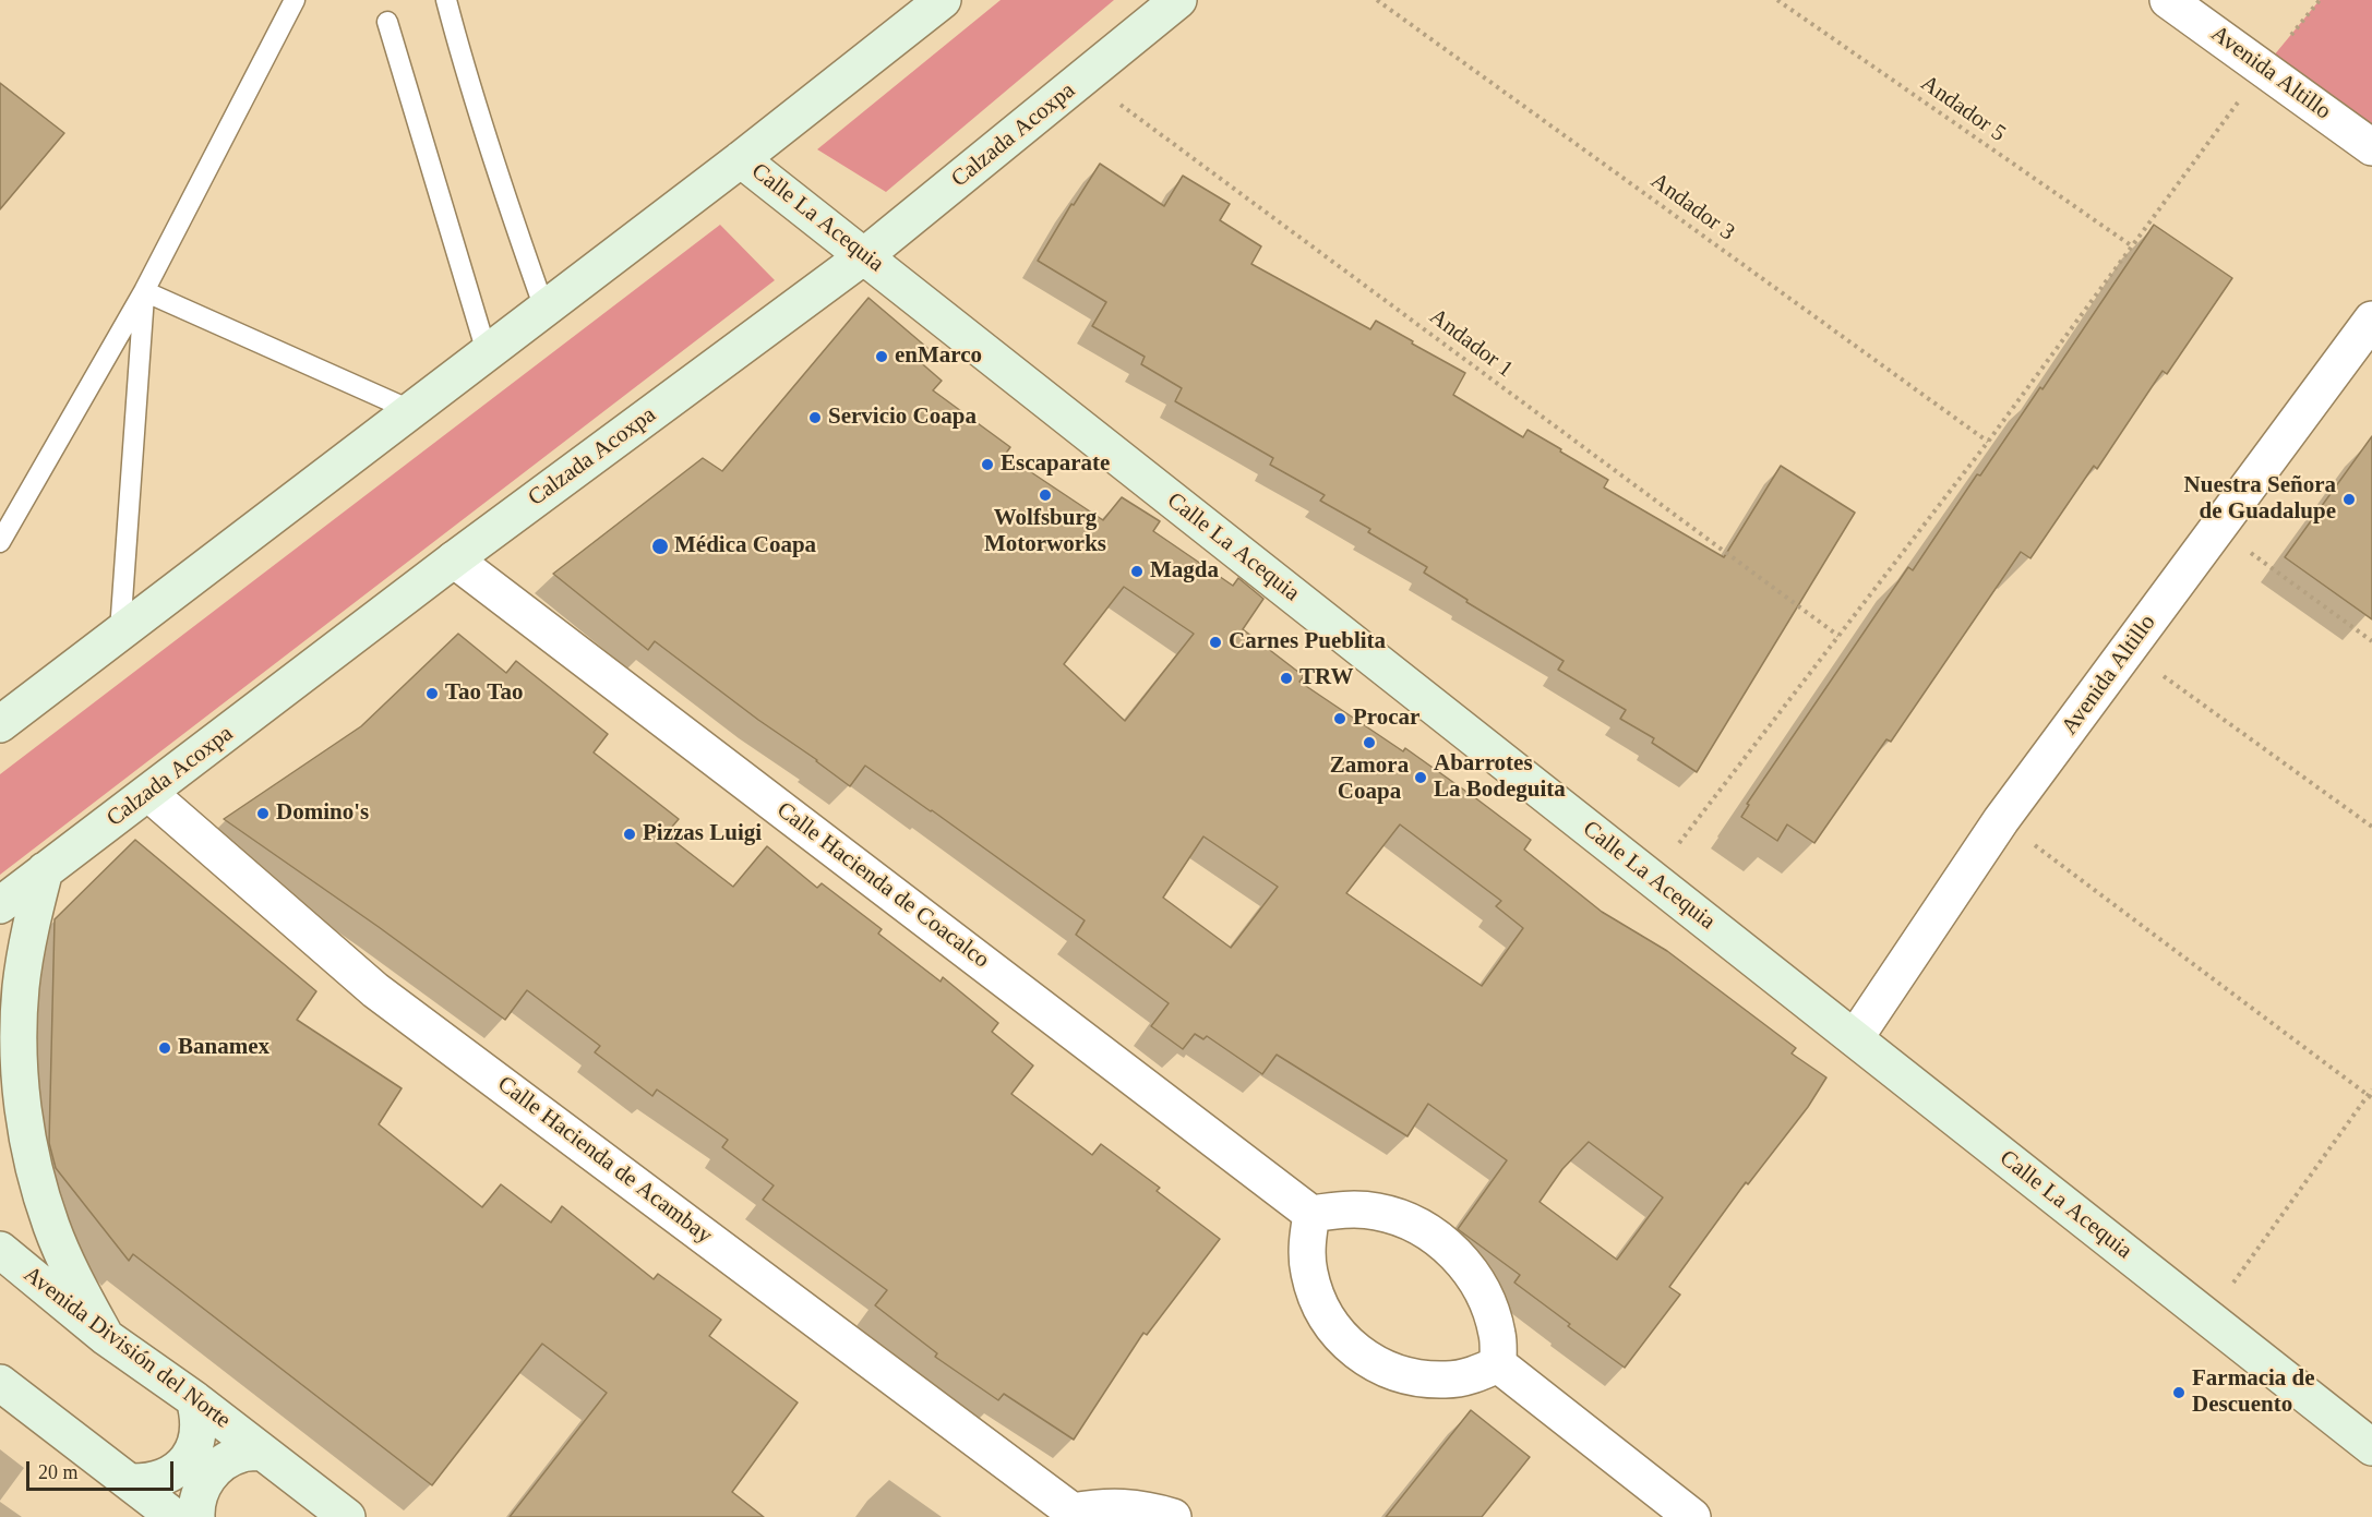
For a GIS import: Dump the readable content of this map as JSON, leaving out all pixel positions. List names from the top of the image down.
{
  "streets": {
    "main road": ["Calzada Acoxpa", "Calle La Acequia", "Avenida División del Norte"],
    "street": ["Avenida Altillo", "Calle Hacienda de Coacalco", "Calle Hacienda de Acambay"],
    "path": ["Andador 5", "Andador 3", "Andador 1"]
  },
  "crossings": [
    ["Avenida Altillo", "Calle La Acequia"],
    ["Calzada Acoxpa", "Calle La Acequia"],
    ["Calzada Acoxpa", "Andador 1"],
    ["Calzada Acoxpa", "Calle Hacienda de Coacalco"],
    ["Calzada Acoxpa", "Calle Hacienda de Acambay"]
  ],
  "places": [
    "enMarco",
    "Servicio Coapa",
    "Escaparate",
    "Wolfsburg Motorworks",
    "Nuestra Señora de Guadalupe",
    "Médica Coapa",
    "Magda",
    "Carnes Pueblita",
    "TRW",
    "Tao Tao",
    "Procar",
    "Zamora Coapa",
    "Abarrotes La Bodeguita",
    "Domino's",
    "Pizzas Luigi",
    "Banamex",
    "Farmacia de Descuento"
  ],
  "scale_bar": "20 m"
}
